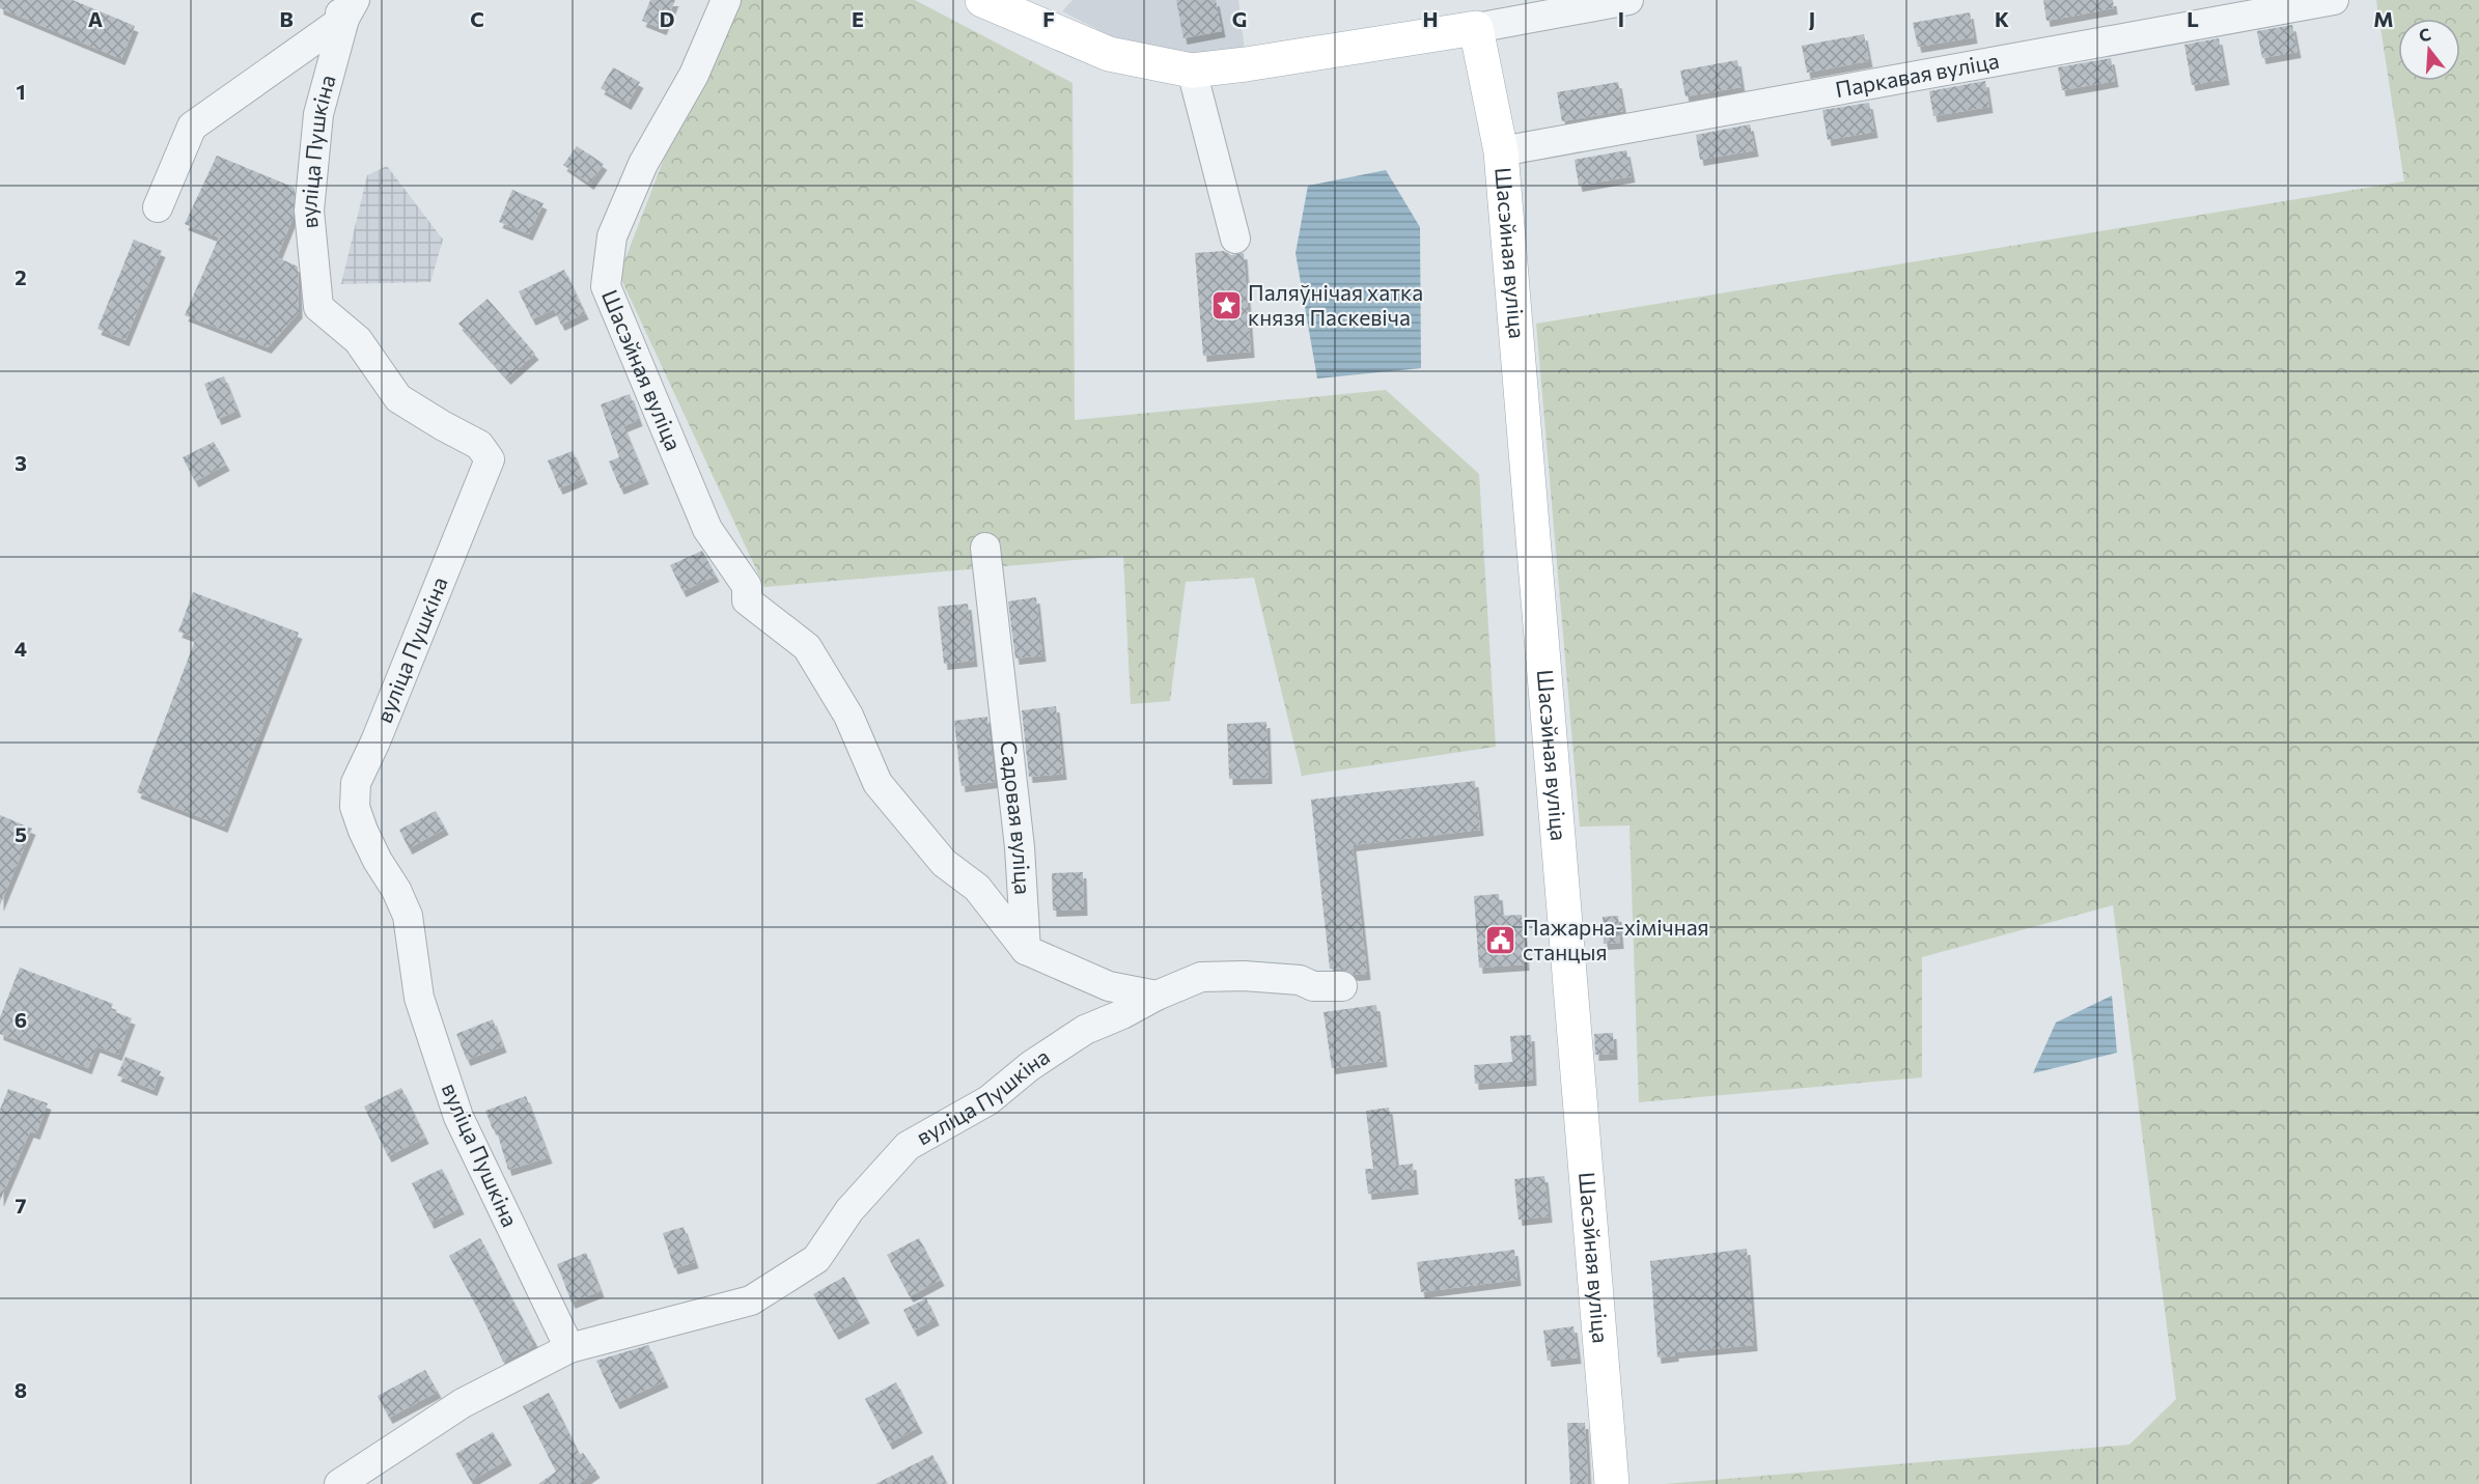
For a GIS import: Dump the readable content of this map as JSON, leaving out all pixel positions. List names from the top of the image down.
{
  "streets": {
    "main road": ["Шасэйная вуліца"],
    "street": ["Паркавая вуліца", "вуліца Пушкіна", "Садовая вуліца"]
  },
  "crossings": [
    ["Паркавая вуліца", "Шасэйная вуліца"],
    ["Шасэйная вуліца", "Садовая вуліца"]
  ],
  "places": {
    "place": ["Паляўнічая хатка князя Паскевіча"],
    "public building": ["Пажарна-хімічная станцыя"]
  },
  "north": "top",
  "grid": {
    "columns": [
      "A",
      "B",
      "C",
      "D",
      "E",
      "F",
      "G",
      "H",
      "I",
      "J",
      "K",
      "L",
      "M"
    ],
    "rows": [
      "1",
      "2",
      "3",
      "4",
      "5",
      "6",
      "7",
      "8"
    ]
  }
}
